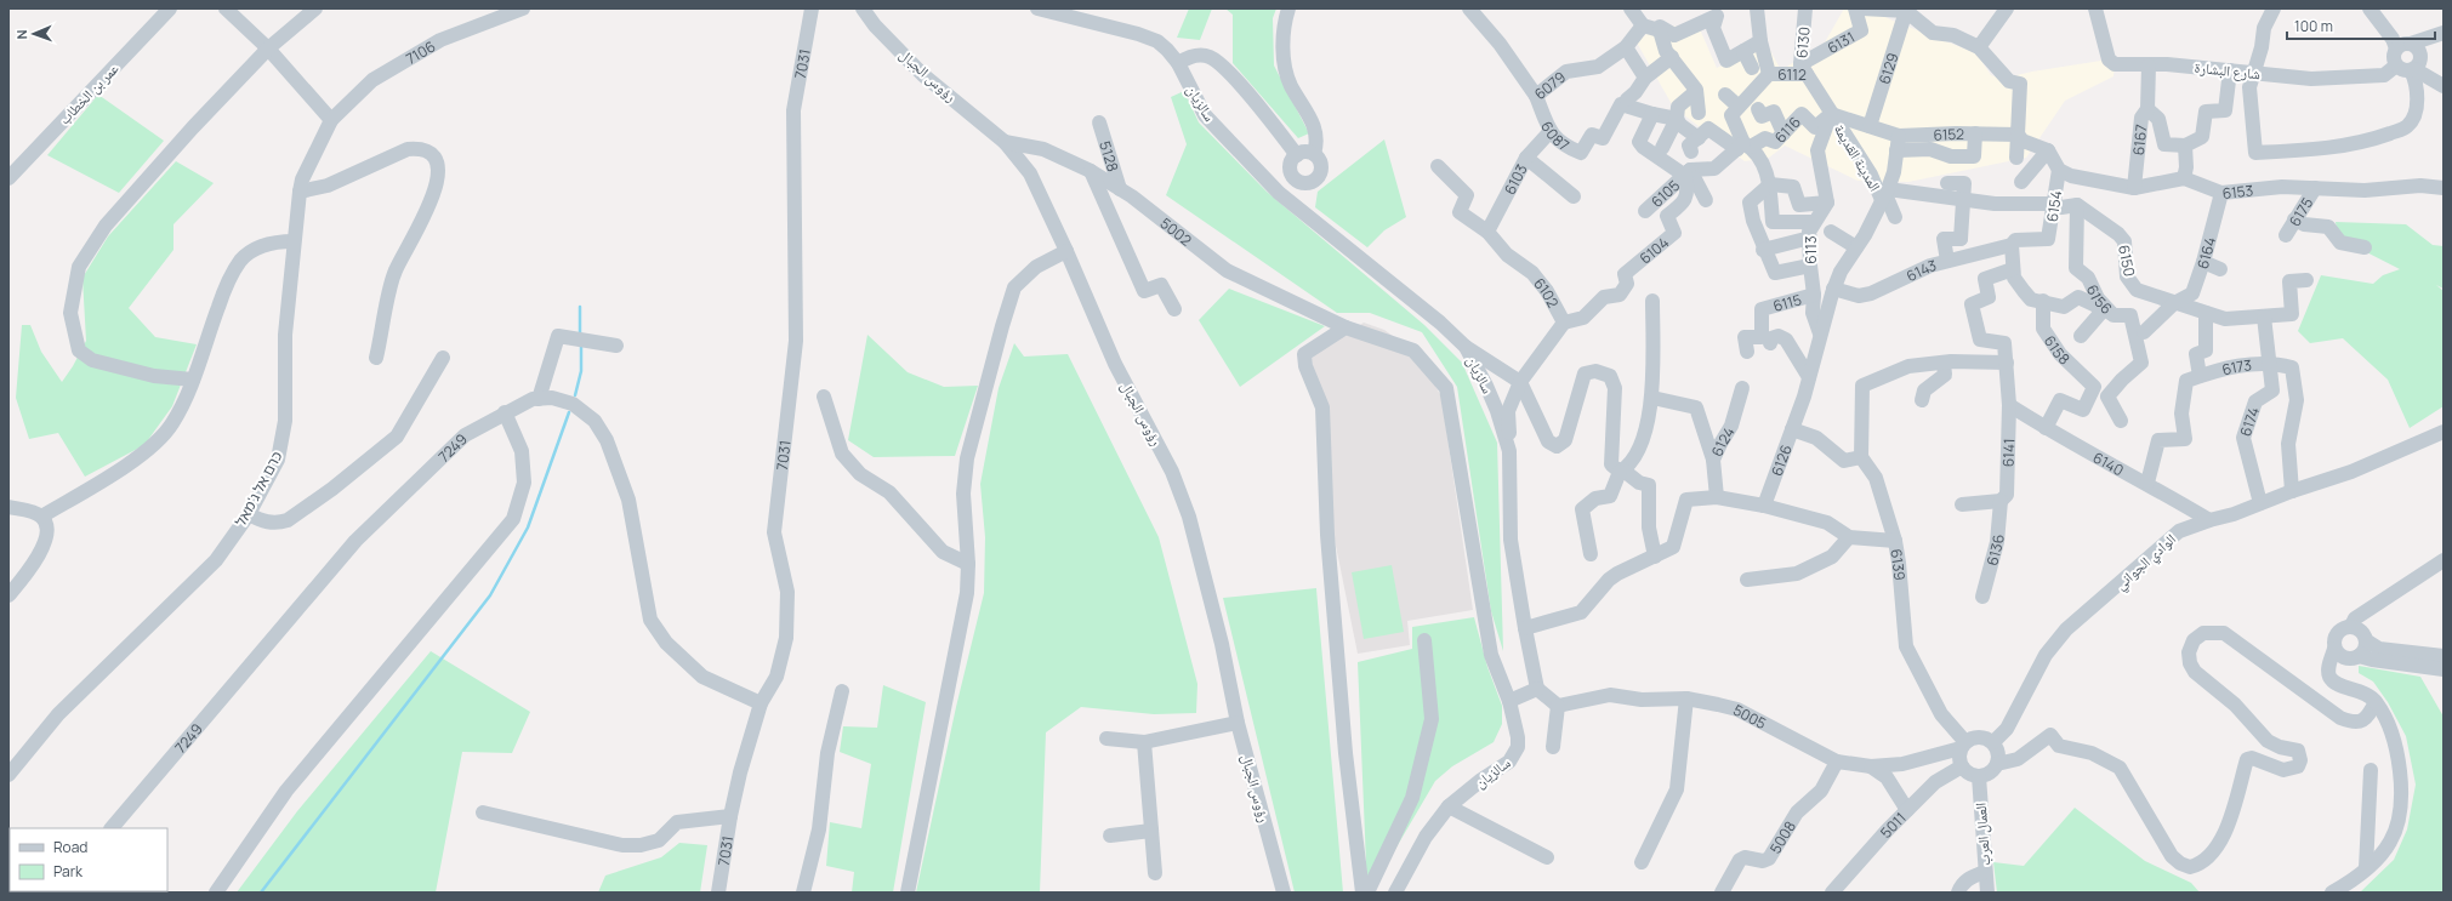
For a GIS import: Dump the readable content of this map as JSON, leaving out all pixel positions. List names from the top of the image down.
{
  "streets": {
    "street": [
      "6131",
      "6130",
      "7106",
      "7031",
      "6129",
      "شارع البشارة",
      "رؤوس الجبال",
      "6112",
      "6079",
      "عمر بن الخطاب",
      "سالزيان",
      "6116",
      "6087",
      "6152",
      "6167",
      "5128",
      "المدينة القديمة",
      "6103",
      "6153",
      "6105",
      "6154",
      "6175",
      "5002",
      "6104",
      "6113",
      "6164",
      "6150",
      "6143",
      "6102",
      "6156",
      "6115",
      "6158",
      "6173",
      "6174",
      "6124",
      "7249",
      "6141",
      "6126",
      "6140",
      "כרם אל ג'מאל",
      "6136",
      "الوادي الجواني",
      "6139",
      "5005",
      "5011",
      "العمال العرب",
      "5008"
    ]
  },
  "crossings": [
    ["6131", "6130"],
    ["6131", "6112"],
    ["6130", "6112"],
    ["7106", "כרם אל ג'מאל"],
    ["7031", "7249"],
    ["6129", "6152"],
    ["شارع البشارة", "6167"],
    ["رؤوس الجبال", "5002"],
    ["6112", "6116"],
    ["6112", "6152"],
    ["6112", "المدينة القديمة"],
    ["6079", "6087"],
    ["سالزيان", "5002"],
    ["سالزيان", "6102"],
    ["6116", "6152"],
    ["6116", "المدينة القديمة"],
    ["6087", "6103"],
    ["6152", "المدينة القديمة"],
    ["6152", "6126"],
    ["5128", "5002"],
    ["المدينة القديمة", "6126"],
    ["6103", "6102"],
    ["6153", "6175"],
    ["6153", "6164"],
    ["6105", "6104"],
    ["6154", "6143"],
    ["6104", "6102"],
    ["6113", "6115"],
    ["6113", "6126"],
    ["6164", "6150"],
    ["6150", "6156"],
    ["6150", "6174"],
    ["6143", "6126"],
    ["6158", "6140"],
    ["6173", "6174"],
    ["6173", "6140"],
    ["6173", "الوادي الجواني"],
    ["6174", "الوادي الجواني"],
    ["6141", "6140"],
    ["6141", "6136"],
    ["6140", "الوادي الجواني"],
    ["الوادي الجواني", "6139"],
    ["الوادي الجواني", "5005"],
    ["الوادي الجواني", "5011"],
    ["الوادي الجواني", "العمال العرب"],
    ["6139", "5005"],
    ["6139", "5011"],
    ["6139", "العمال العرب"],
    ["5005", "5011"],
    ["5005", "العمال العرب"],
    ["5005", "5008"],
    ["5011", "العمال العرب"]
  ],
  "legend": ["Road", "Park"],
  "scale_bar": "100 m",
  "north": "left"
}
